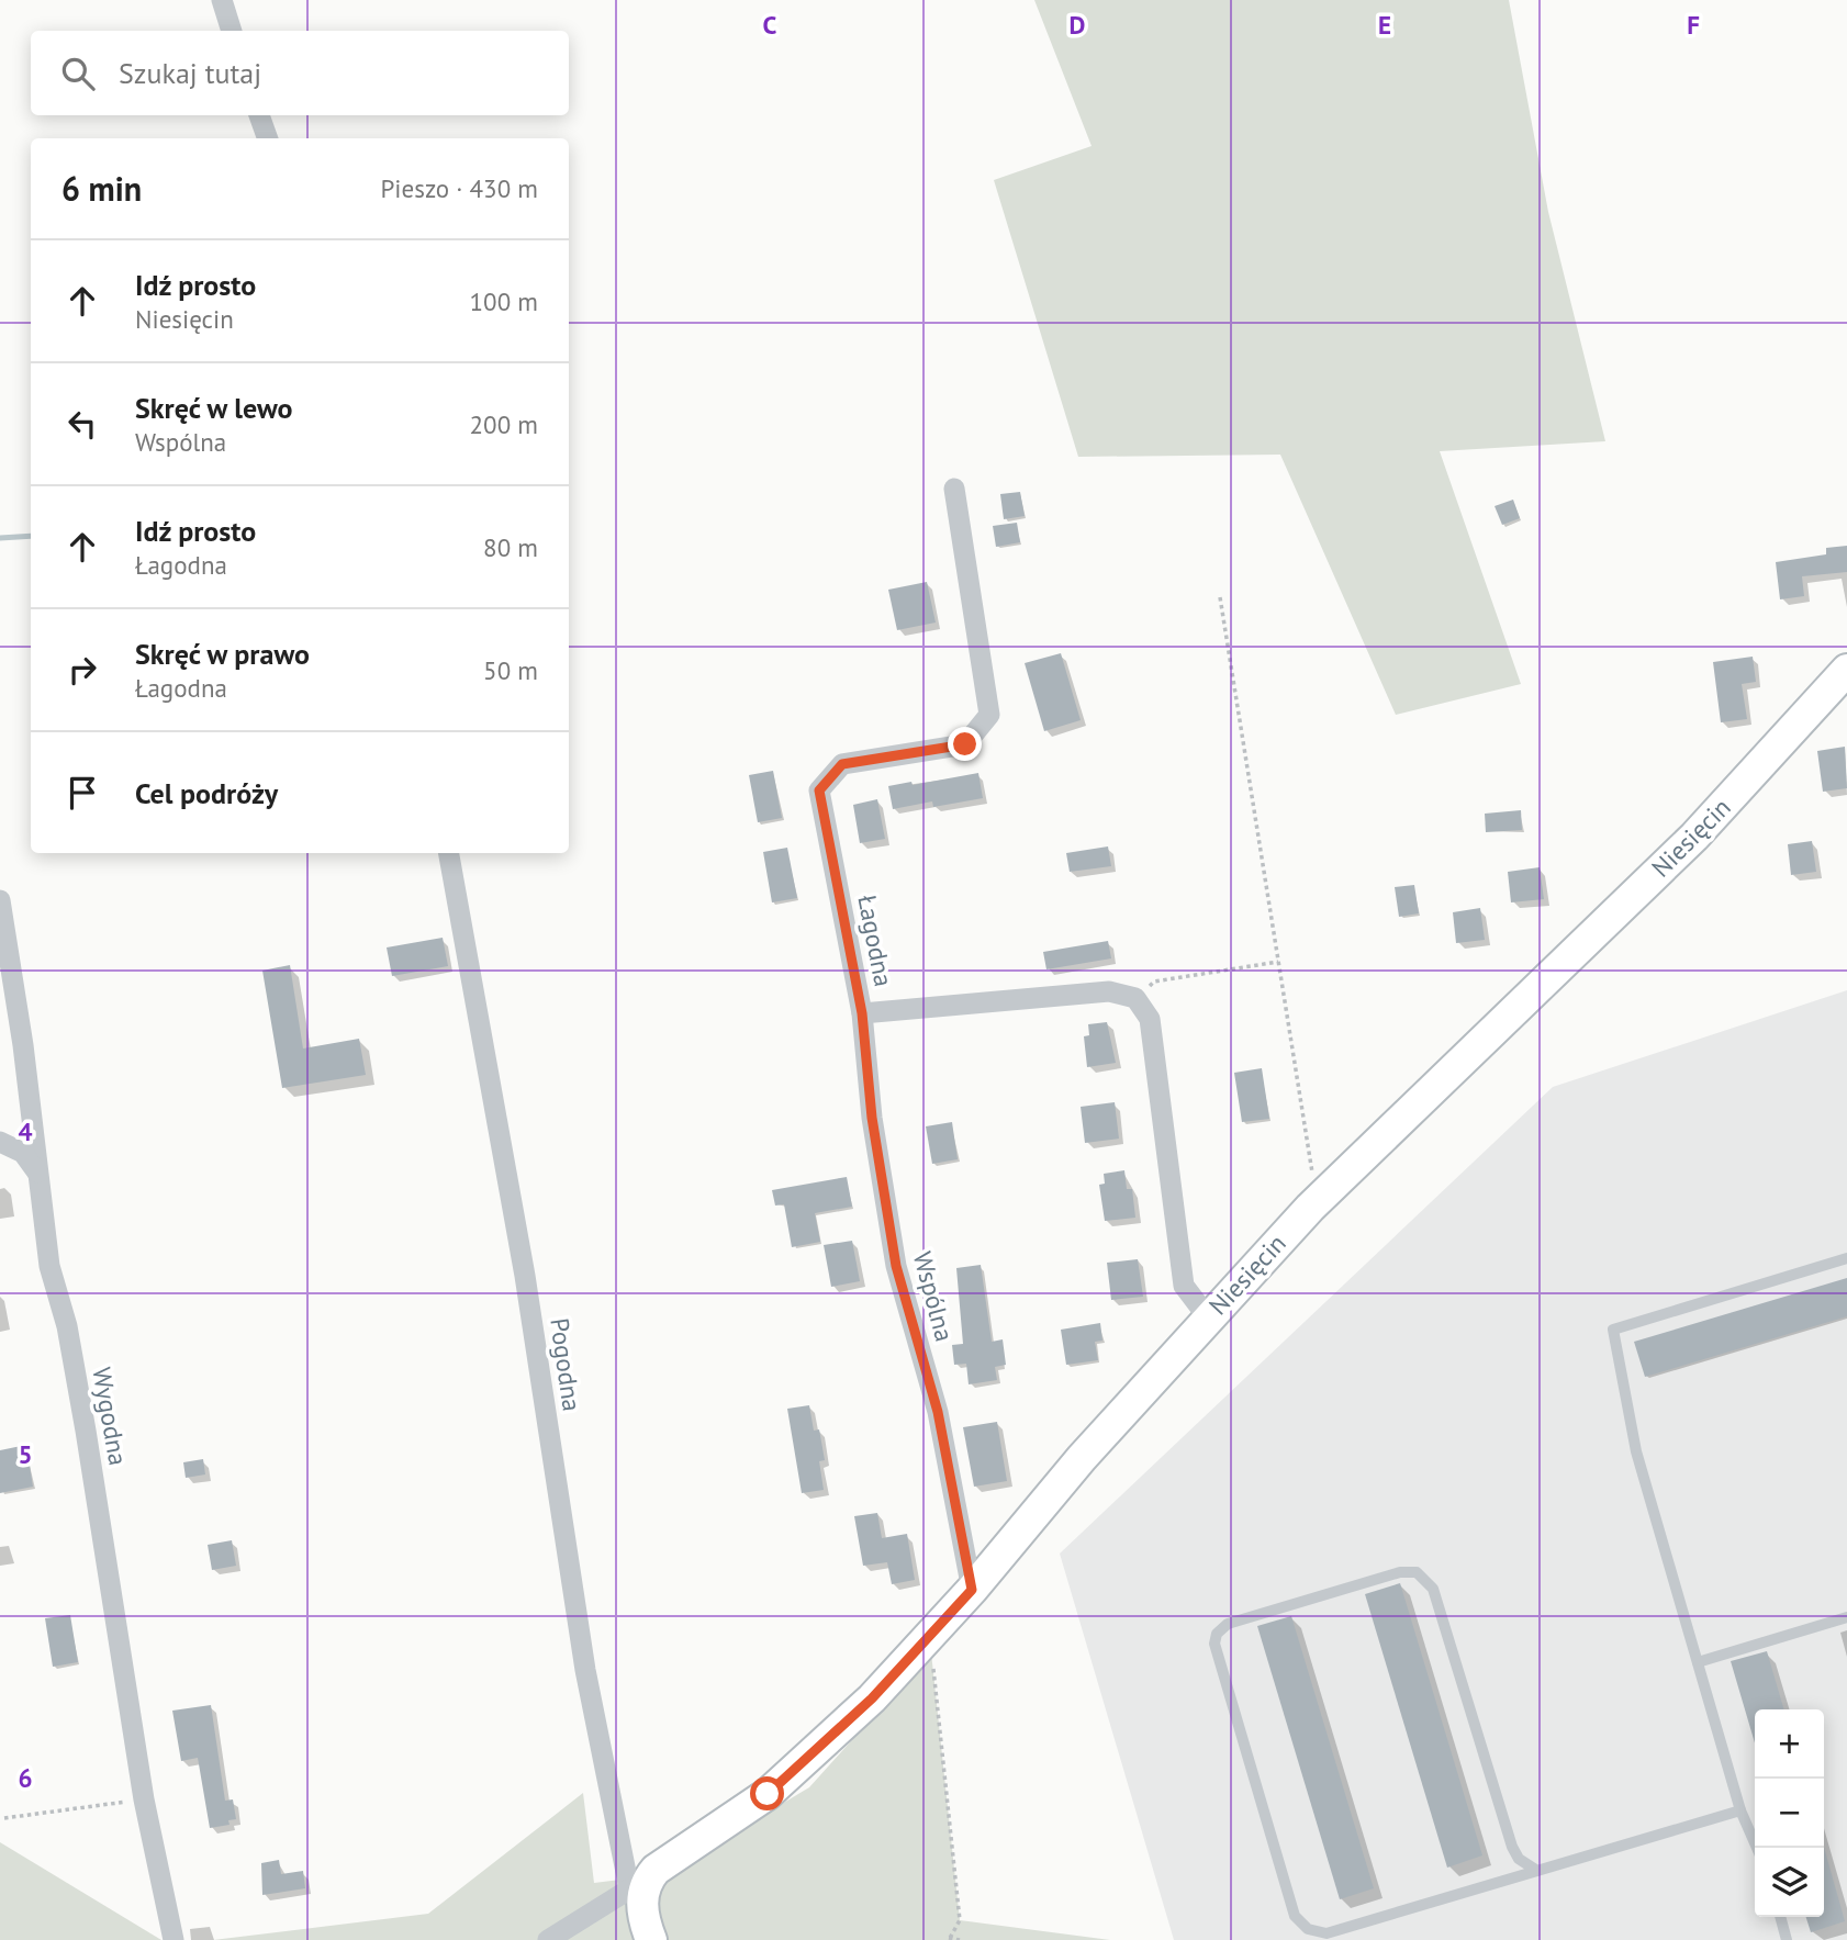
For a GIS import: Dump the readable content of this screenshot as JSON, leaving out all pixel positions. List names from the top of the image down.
{
  "streets": {
    "street": [
      "Niesięcin",
      "Łagodna",
      "Wspólna",
      "Pogodna",
      "Wygodna"
    ]
  },
  "crossings": [
    ["Niesięcin", "Wspólna"],
    ["Niesięcin", "Pogodna"],
    ["Łagodna", "Wspólna"]
  ],
  "page": {
    "search": "Szukaj tutaj",
    "heading": ["6 min", "Pieszo · 430 m"],
    "list": [
      ["Idź prosto", "Niesięcin", "100 m"],
      ["Skręć w lewo", "Wspólna", "200 m"],
      ["Idź prosto", "Łagodna", "80 m"],
      ["Skręć w prawo", "Łagodna", "50 m"],
      "Cel podróży"
    ],
    "map_buttons": ["+", "−"]
  },
  "grid": {
    "columns": [
      "C",
      "D",
      "E",
      "F"
    ],
    "rows": ["4", "5", "6"]
  }
}
